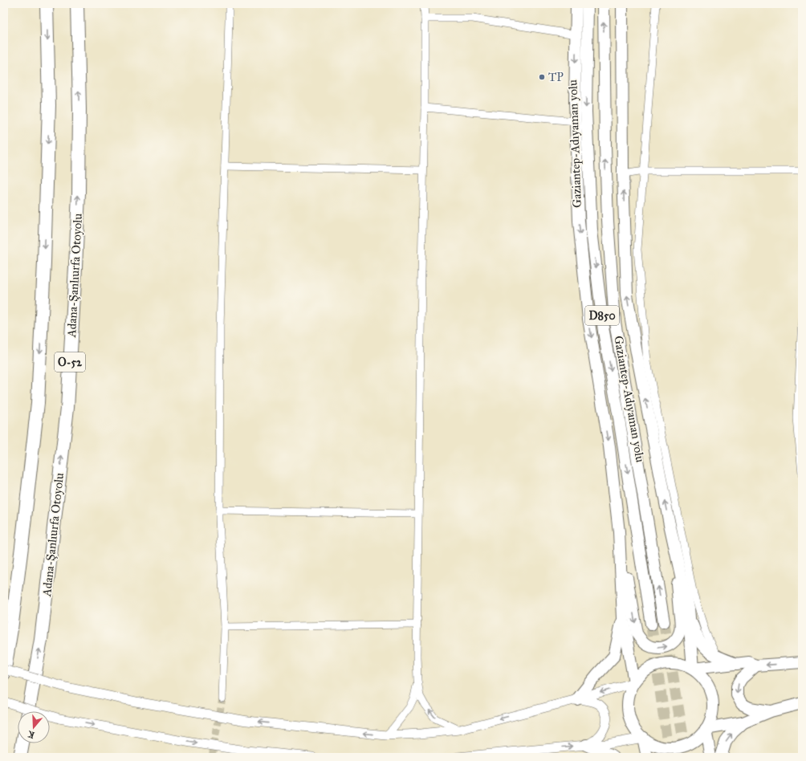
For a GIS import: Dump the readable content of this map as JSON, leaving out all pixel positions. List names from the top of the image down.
{
  "streets": {
    "highway": ["Adana-Şanlıurfa Otoyolu", "O-52"],
    "main road": ["Gaziantep-Adıyaman yolu", "D850"]
  },
  "places": ["TP"],
  "north": "bottom"
}
